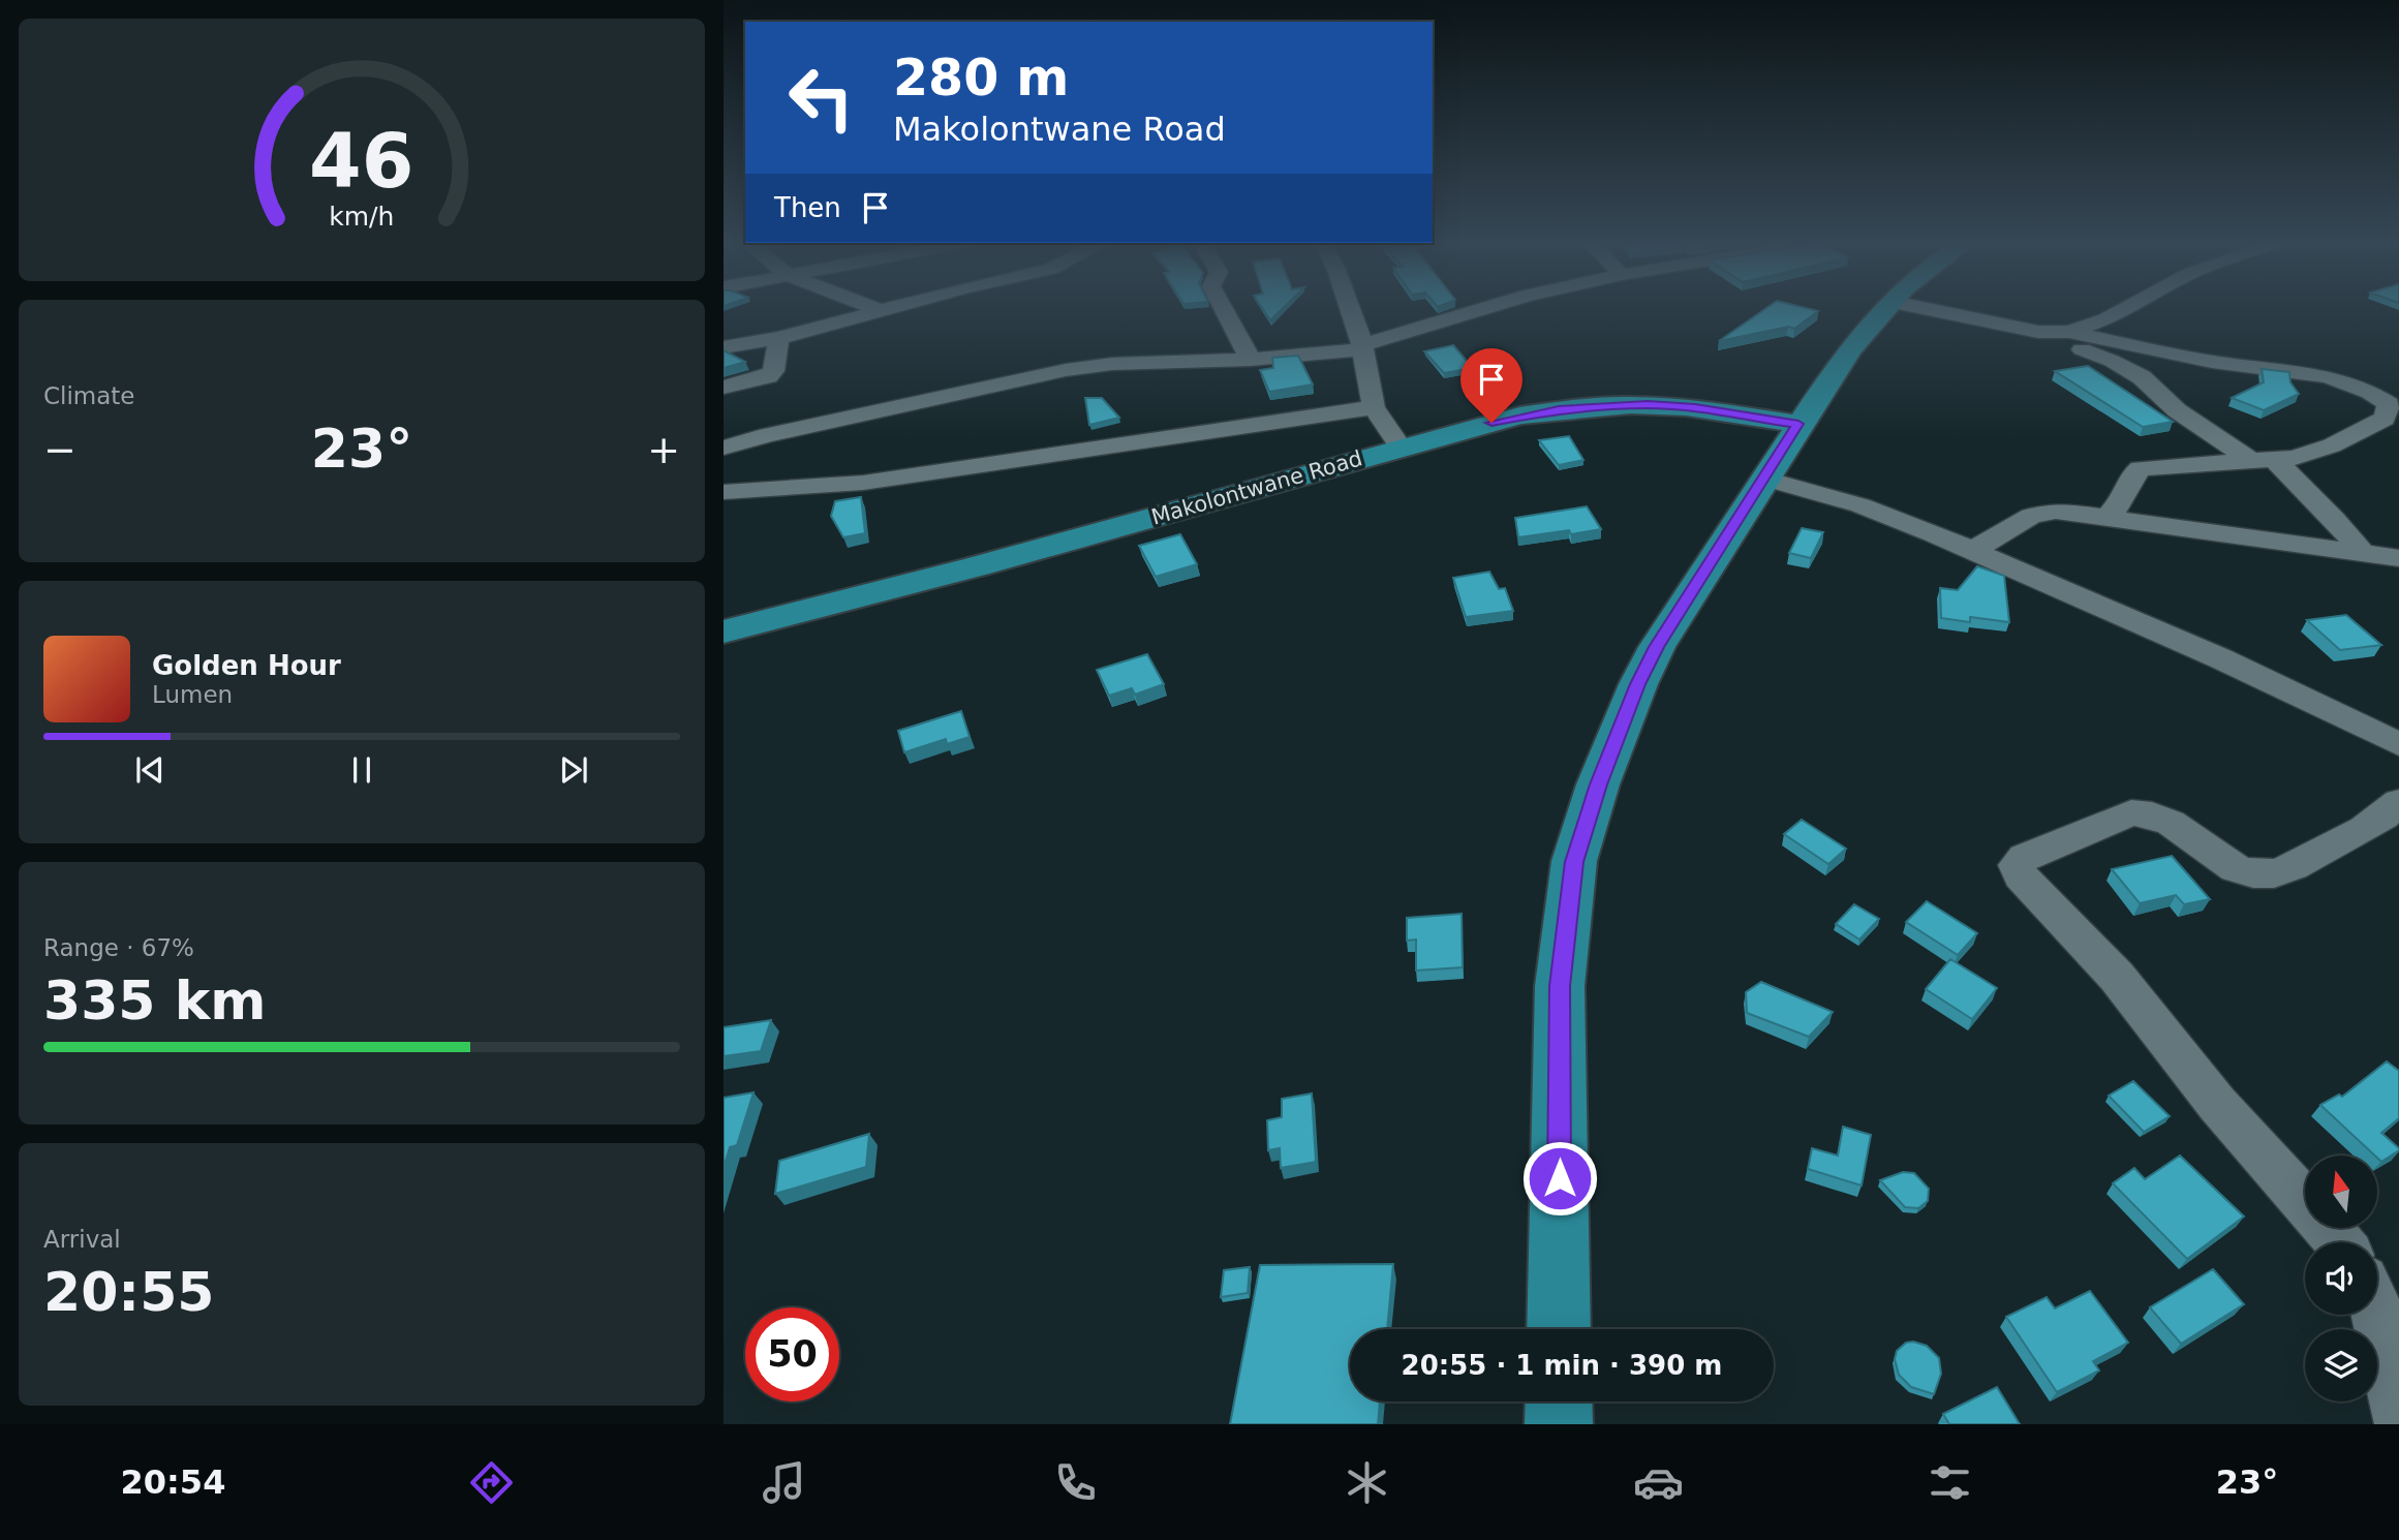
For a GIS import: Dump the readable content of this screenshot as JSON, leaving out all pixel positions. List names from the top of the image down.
{
  "streets": {
    "main road": ["Makolontwane Road"]
  },
  "north": "top",
  "page": {
    "turn": ["280 m", "Makolontwane Road"],
    "then": "Then",
    "tile": [
      "Climate",
      ["Range · 67%", "335 km"],
      ["Arrival", "20:55"]
    ],
    "heat": ["−", "23°", "+"],
    "song": ["Golden Hour", "Lumen"],
    "limit": "50",
    "trip": "20:55 · 1 min · 390 m",
    "tabs": ["20:54", "23°"],
    "gauge": ["46", "km/h"]
  }
}
